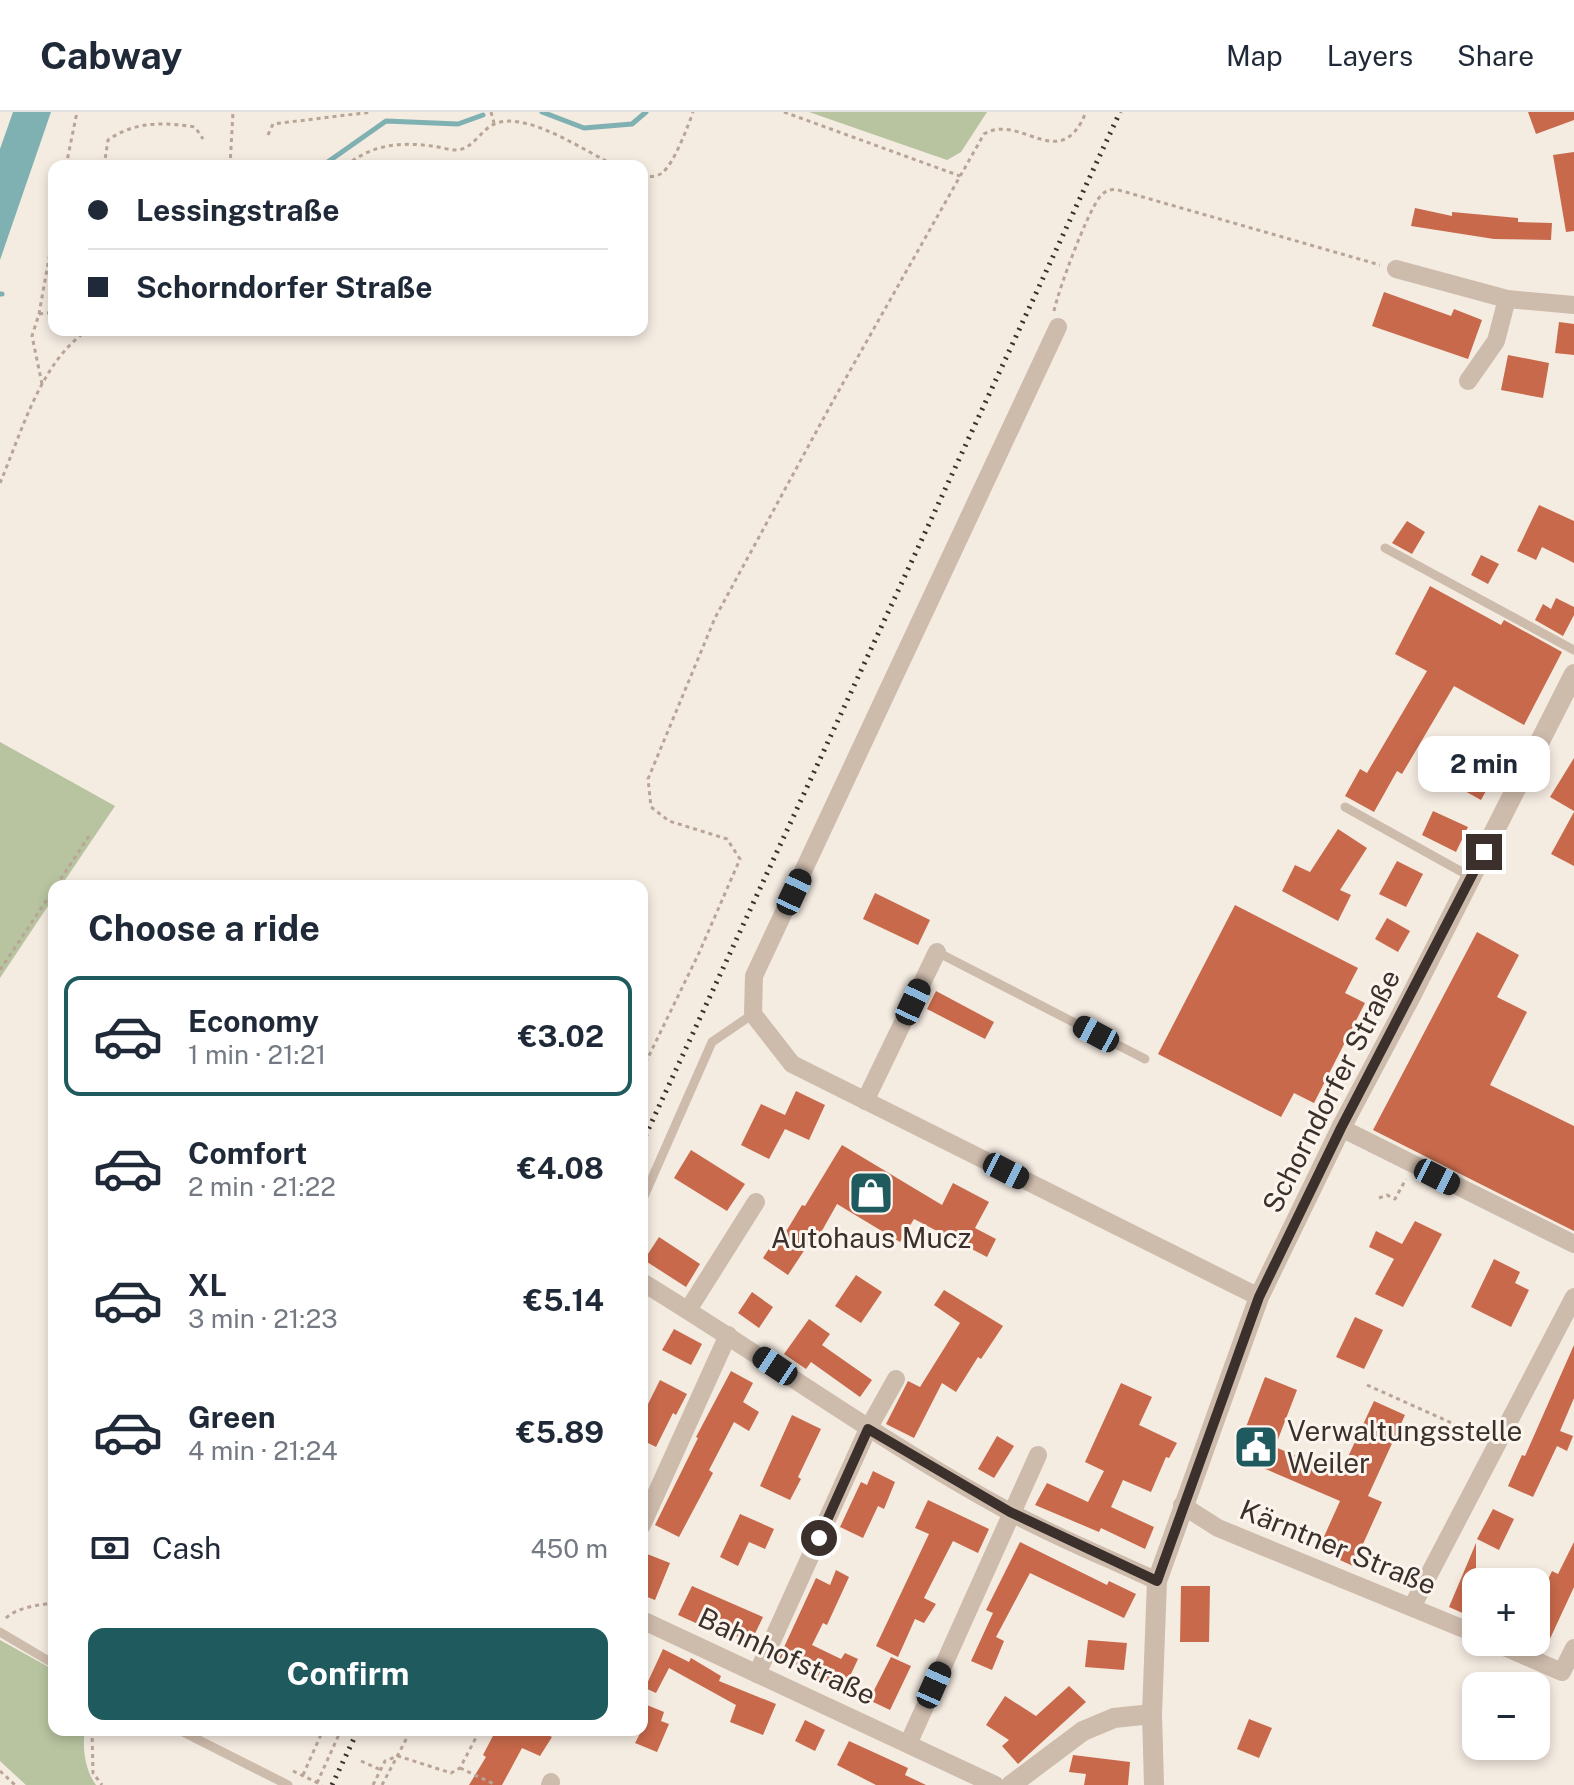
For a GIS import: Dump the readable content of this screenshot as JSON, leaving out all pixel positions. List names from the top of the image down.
{
  "streets": {
    "street": ["Schorndorfer Straße", "Kärntner Straße", "Bahnhofstraße"]
  },
  "crossings": [
    ["Schorndorfer Straße", "Kärntner Straße"]
  ],
  "places": {
    "shop": ["Autohaus Mucz"],
    "public building": ["Verwaltungsstelle Weiler"]
  },
  "page": {
    "header": "Cabway",
    "nav": ["Map", "Layers", "Share"],
    "banner": ["Lessingstraße", "Schorndorfer Straße"],
    "bubble": "2 min",
    "heading": "Choose a ride",
    "list": [
      {
        "name": "Economy",
        "note": "1 min · 21:21",
        "value": "€3.02"
      },
      {
        "name": "Comfort",
        "note": "2 min · 21:22",
        "value": "€4.08"
      },
      {
        "name": "XL",
        "note": "3 min · 21:23",
        "value": "€5.14"
      },
      {
        "name": "Green",
        "note": "4 min · 21:24",
        "value": "€5.89"
      }
    ],
    "pay": ["Cash", "450 m"],
    "map_buttons": ["+", "−"],
    "buttons": "Confirm"
  }
}
